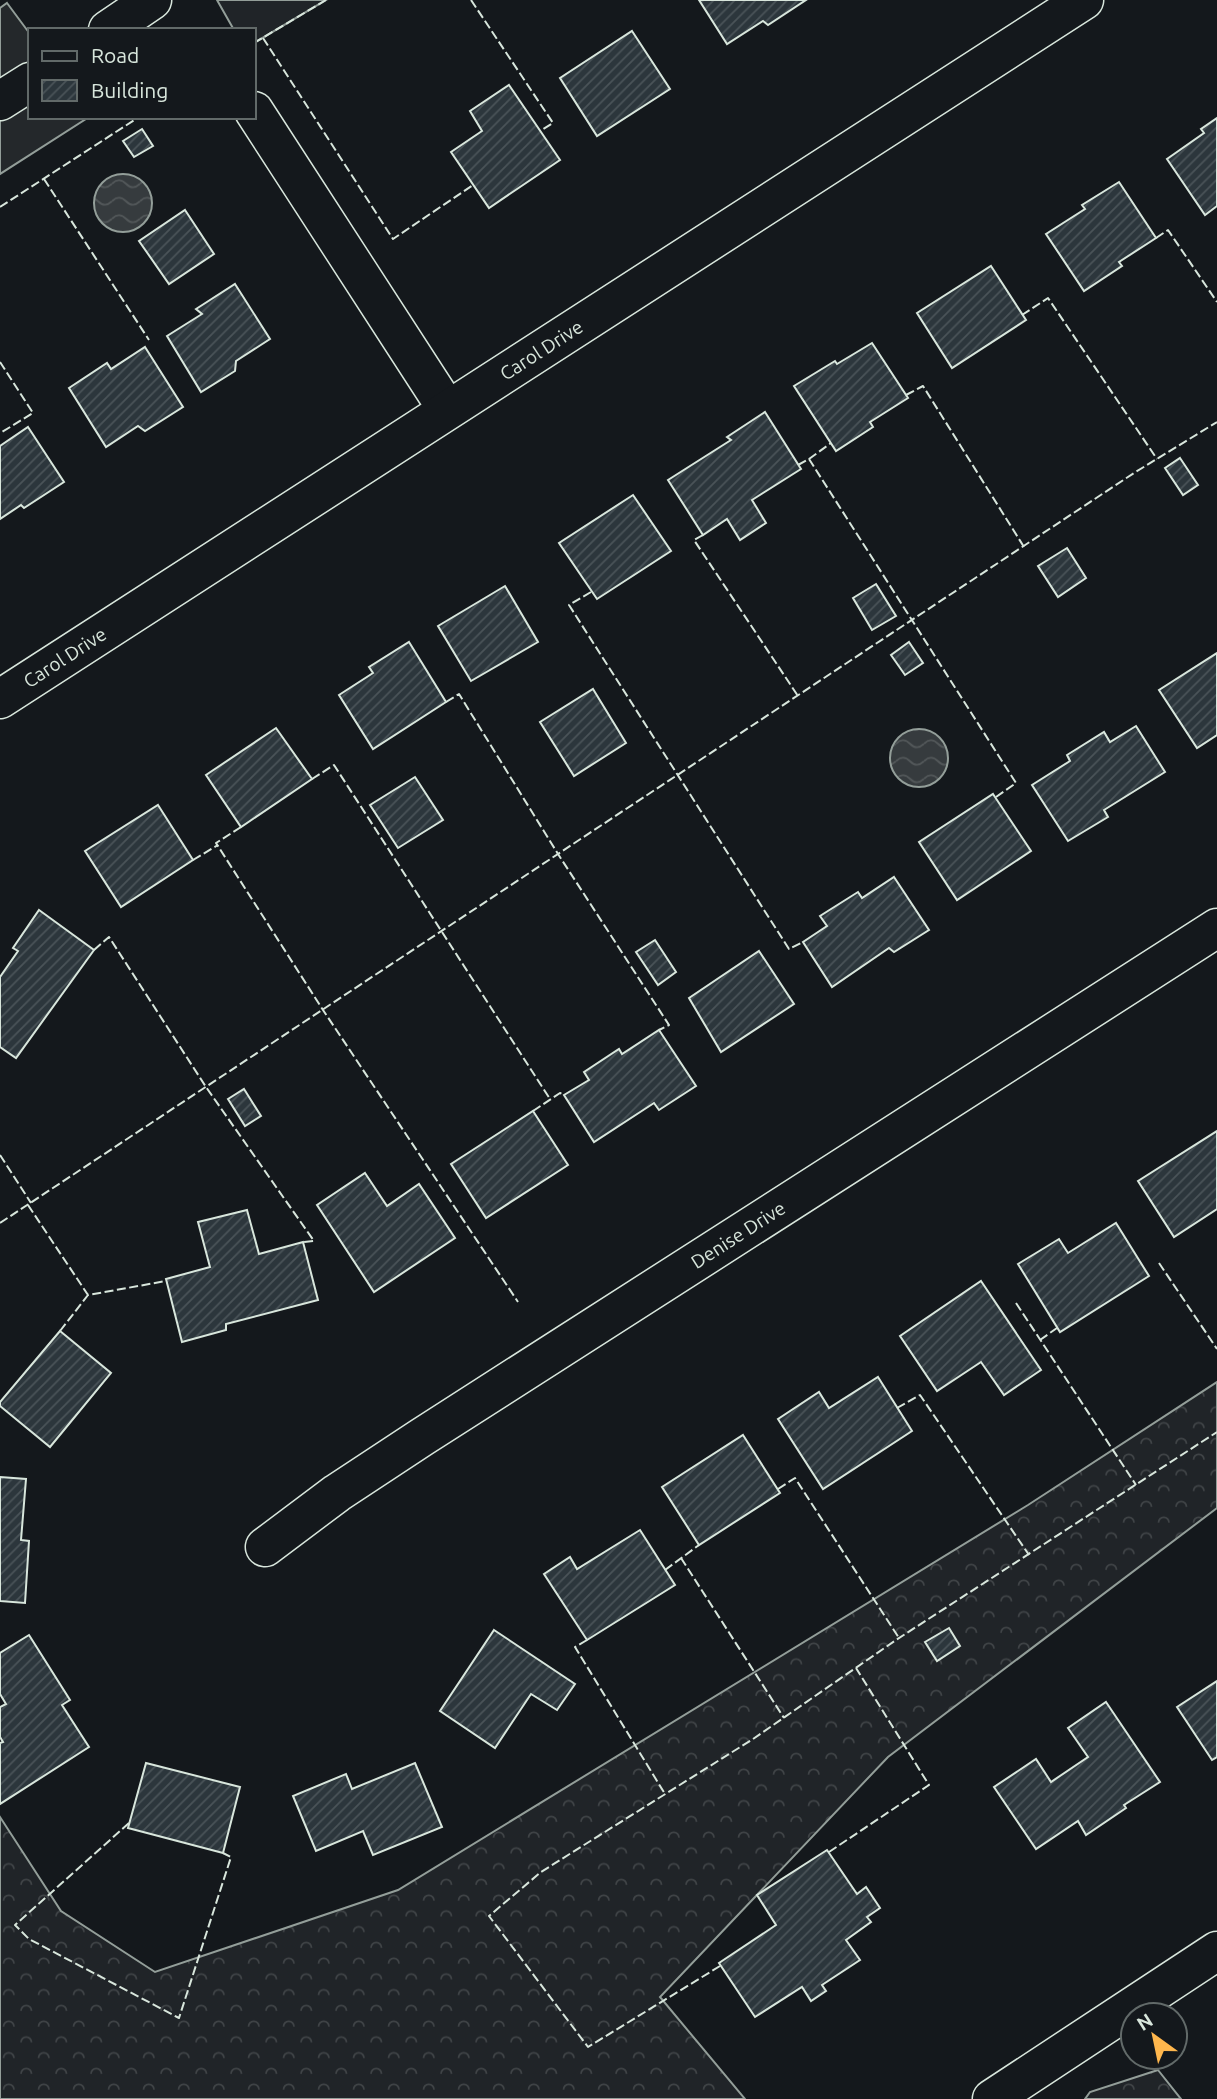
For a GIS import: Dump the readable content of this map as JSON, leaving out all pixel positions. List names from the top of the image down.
{
  "streets": {
    "street": ["Carol Drive", "Denise Drive"]
  },
  "legend": ["Road", "Building"],
  "north": "top left"
}
